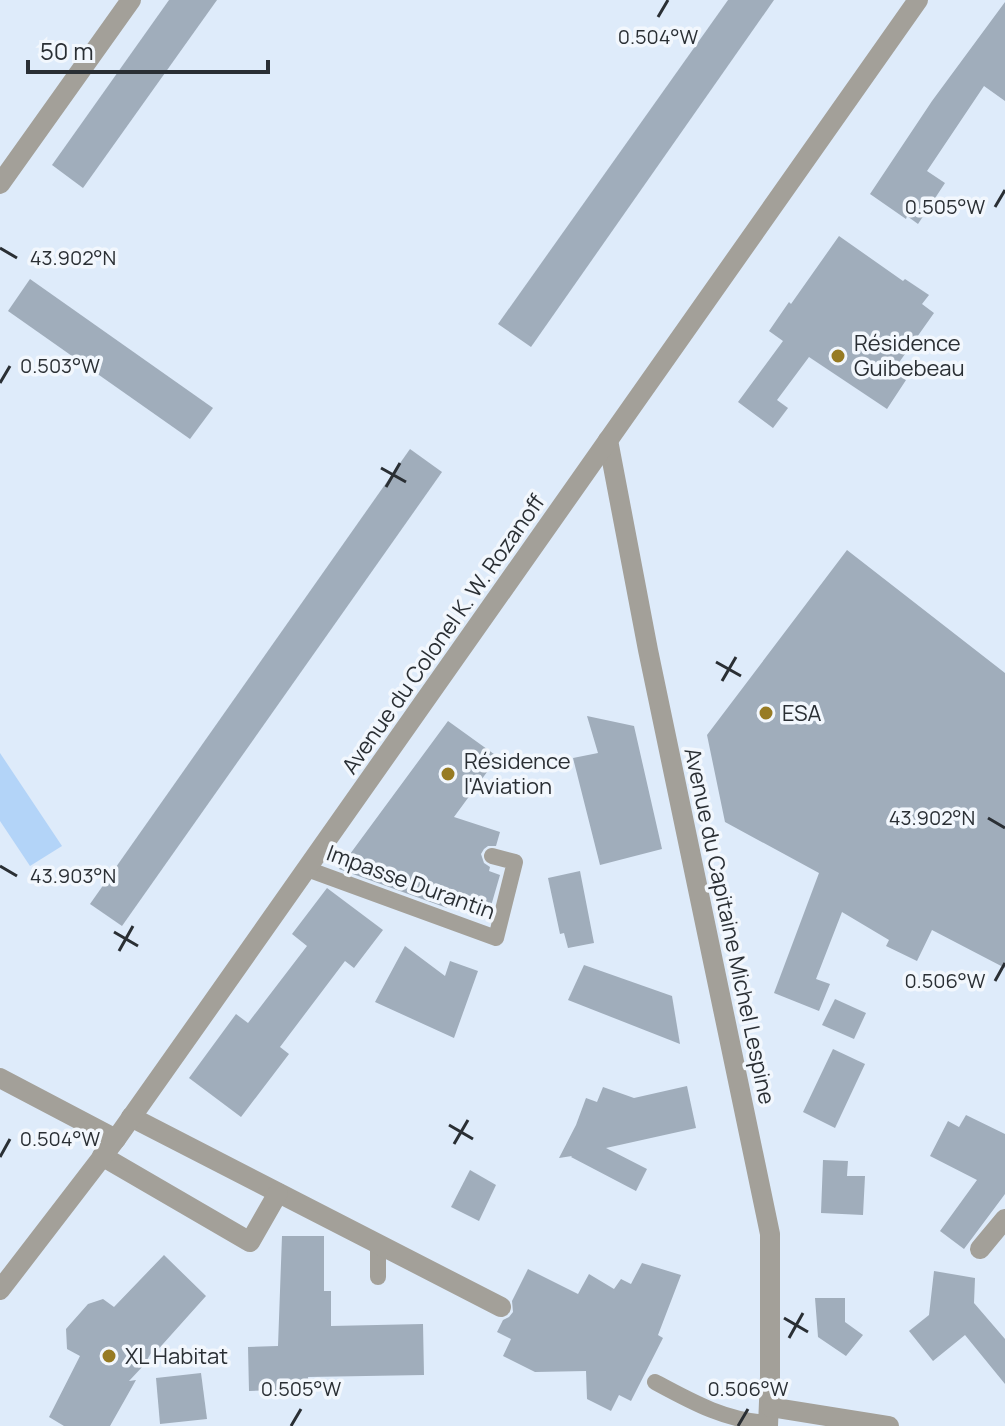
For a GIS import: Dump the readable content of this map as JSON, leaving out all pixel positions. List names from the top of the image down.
{
  "streets": {
    "street": ["Avenue du Colonel K. W. Rozanoff", "Avenue du Capitaine Michel Lespine"],
    "lane": ["Impasse Durantin"]
  },
  "crossings": [
    ["Avenue du Colonel K. W. Rozanoff", "Impasse Durantin"],
    ["Avenue du Colonel K. W. Rozanoff", "Avenue du Capitaine Michel Lespine"]
  ],
  "places": [
    "Résidence Guibebeau",
    "ESA",
    "Résidence l'Aviation",
    "XL Habitat"
  ],
  "scale_bar": "50 m",
  "coordinates": [
    "0.504°W",
    "0.505°W",
    "43.902°N",
    "0.503°W",
    "43.903°N",
    "0.506°W"
  ]
}
